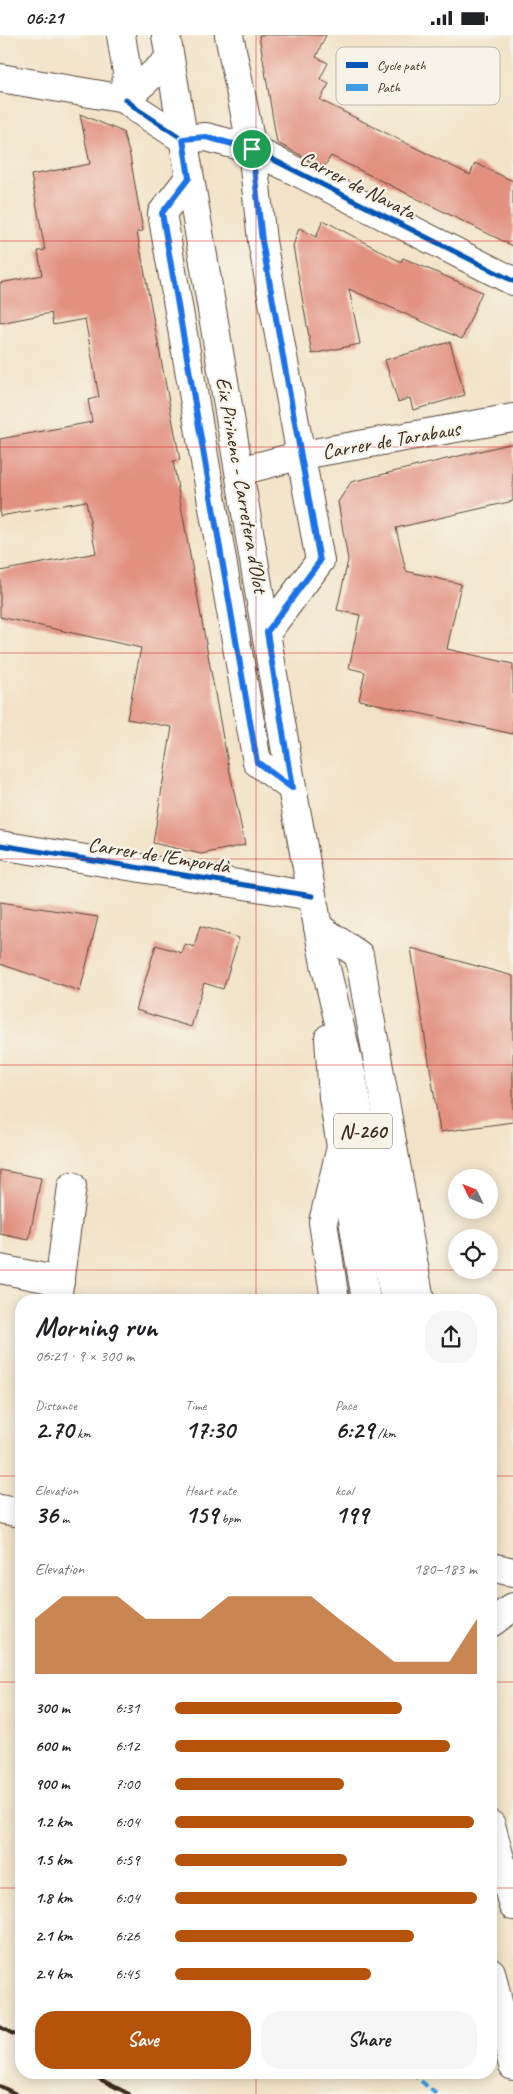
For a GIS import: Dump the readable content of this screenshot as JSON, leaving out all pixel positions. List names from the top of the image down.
{
  "streets": {
    "street": [
      "Carrer de Navata",
      "Carrer de Tarabaus",
      "Eix Pirinenc - Carretera d'Olot",
      "Carrer de l'Empordà",
      "N-260"
    ]
  },
  "crossings": [
    ["Carrer de Navata", "Eix Pirinenc - Carretera d'Olot"],
    ["Carrer de Tarabaus", "Eix Pirinenc - Carretera d'Olot"],
    ["Eix Pirinenc - Carretera d'Olot", "Carrer de l'Empordà"]
  ],
  "legend": ["Cycle path", "Path"],
  "north": "top left",
  "page": {
    "status": "06:21",
    "heading": ["Morning run", "06:21 · 9 × 300 m"],
    "stats": [
      ["Distance", "2.70 km"],
      ["Time", "17:30"],
      ["Pace", "6:29 /km"],
      ["Elevation", "36 m"],
      ["Heart rate", "159 bpm"],
      ["kcal", "199"]
    ],
    "chart": ["Elevation", "180–183 m"],
    "list": [
      {
        "name": "300 m",
        "note": "6:31"
      },
      {
        "name": "600 m",
        "note": "6:12"
      },
      {
        "name": "900 m",
        "note": "7:00"
      },
      {
        "name": "1.2 km",
        "note": "6:04"
      },
      {
        "name": "1.5 km",
        "note": "6:59"
      },
      {
        "name": "1.8 km",
        "note": "6:04"
      },
      {
        "name": "2.1 km",
        "note": "6:26"
      },
      {
        "name": "2.4 km",
        "note": "6:45"
      }
    ],
    "buttons": ["Save", "Share"]
  }
}
